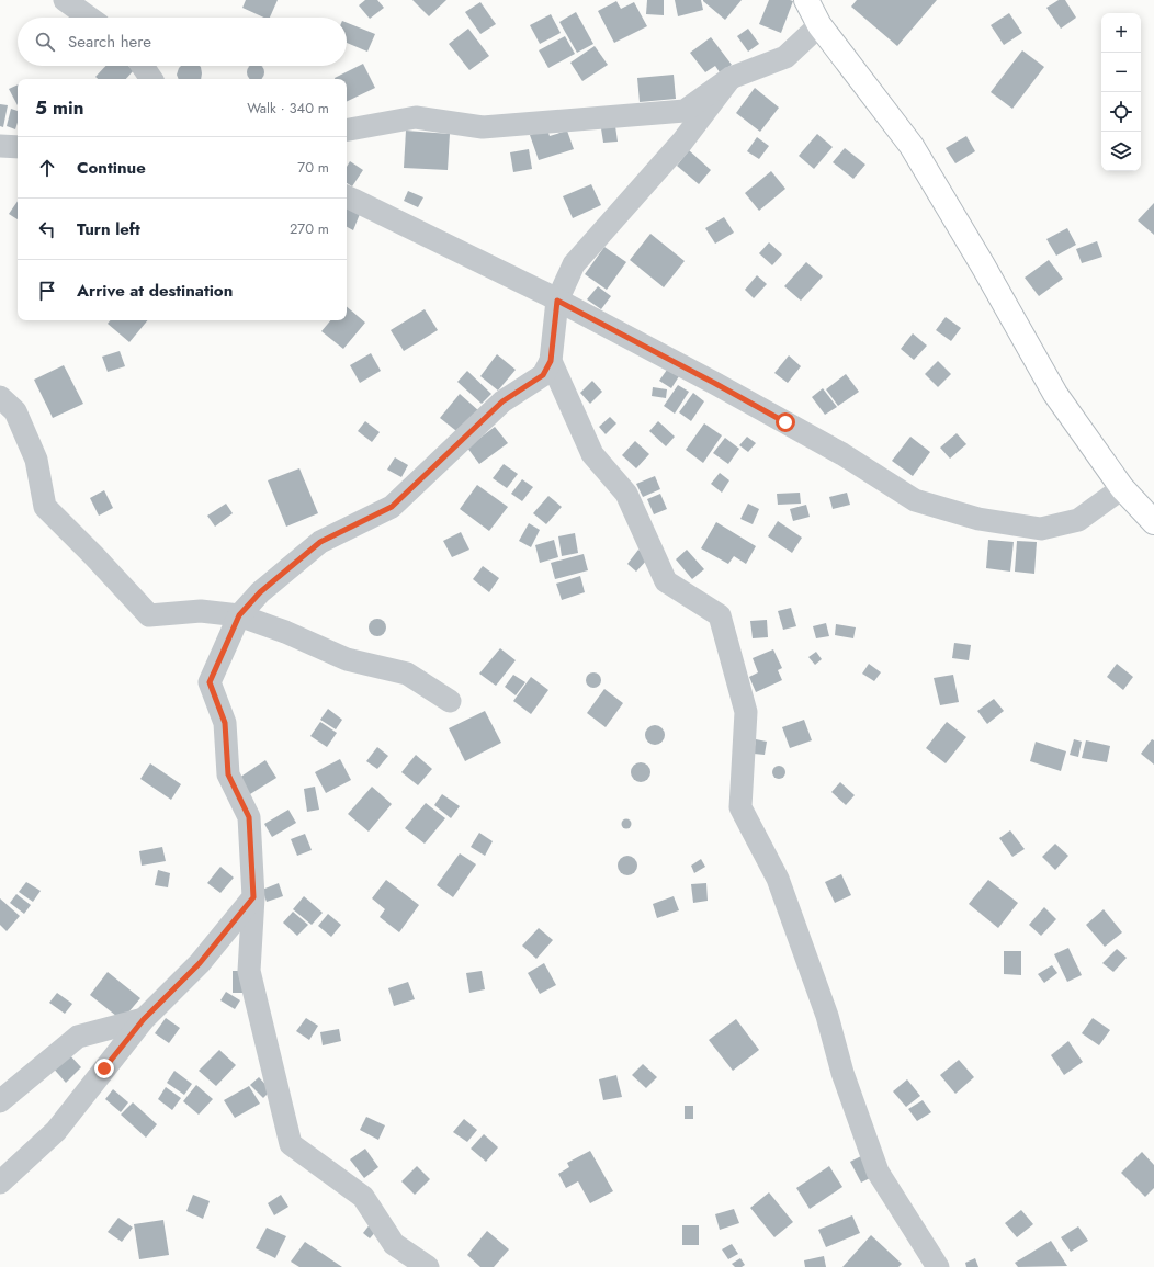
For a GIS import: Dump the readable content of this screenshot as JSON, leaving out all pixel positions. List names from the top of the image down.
{
  "page": {
    "map_buttons": ["+", "−"],
    "search": "Search here",
    "heading": ["5 min", "Walk · 340 m"],
    "list": [
      ["Continue", "70 m"],
      ["Turn left", "270 m"],
      "Arrive at destination"
    ]
  }
}
